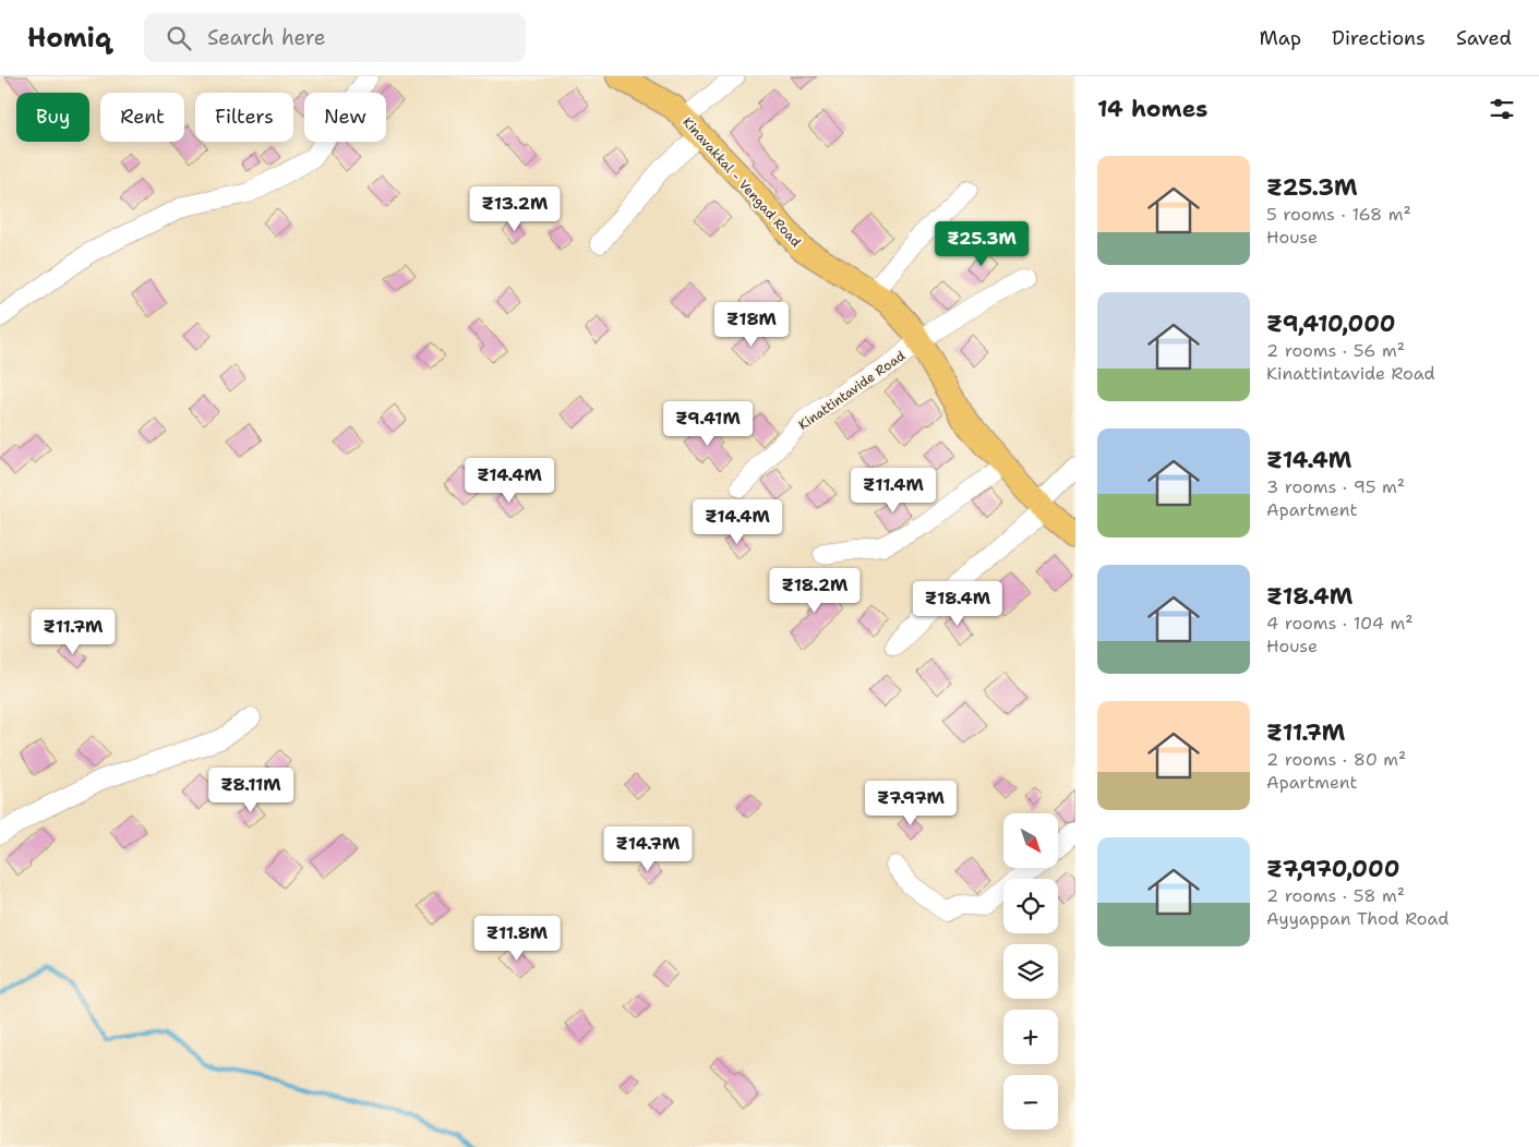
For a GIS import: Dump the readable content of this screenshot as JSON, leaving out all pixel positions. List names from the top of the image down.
{
  "streets": {
    "main road": ["Kinavakkal - Vengad Road"],
    "street": ["Kinattintavide Road"]
  },
  "crossings": [
    ["Kinavakkal - Vengad Road", "Kinattintavide Road"]
  ],
  "north": "bottom right",
  "page": {
    "header": "Homiq",
    "search": "Search here",
    "nav": ["Map", "Directions", "Saved"],
    "heading": "14 homes",
    "chip": [
      "Buy",
      "Rent",
      "Filters",
      "New"
    ],
    "list": [
      {
        "name": "₹25.3M",
        "note": "5 rooms · 168 m² · House"
      },
      {
        "name": "₹9,410,000",
        "note": "2 rooms · 56 m² · Kinattintavide Road"
      },
      {
        "name": "₹14.4M",
        "note": "3 rooms · 95 m² · Apartment"
      },
      {
        "name": "₹18.4M",
        "note": "4 rooms · 104 m² · House"
      },
      {
        "name": "₹11.7M",
        "note": "2 rooms · 80 m² · Apartment"
      },
      {
        "name": "₹7,970,000",
        "note": "2 rooms · 58 m² · Ayyappan Thod Road"
      }
    ],
    "price": [
      "₹13.2M",
      "₹25.3M",
      "₹18M",
      "₹9.41M",
      "₹14.4M",
      "₹11.4M",
      "₹14.4M",
      "₹18.2M",
      "₹18.4M",
      "₹11.7M",
      "₹8.11M",
      "₹7.97M",
      "₹14.7M",
      "₹11.8M"
    ],
    "map_buttons": ["+", "−"]
  }
}
